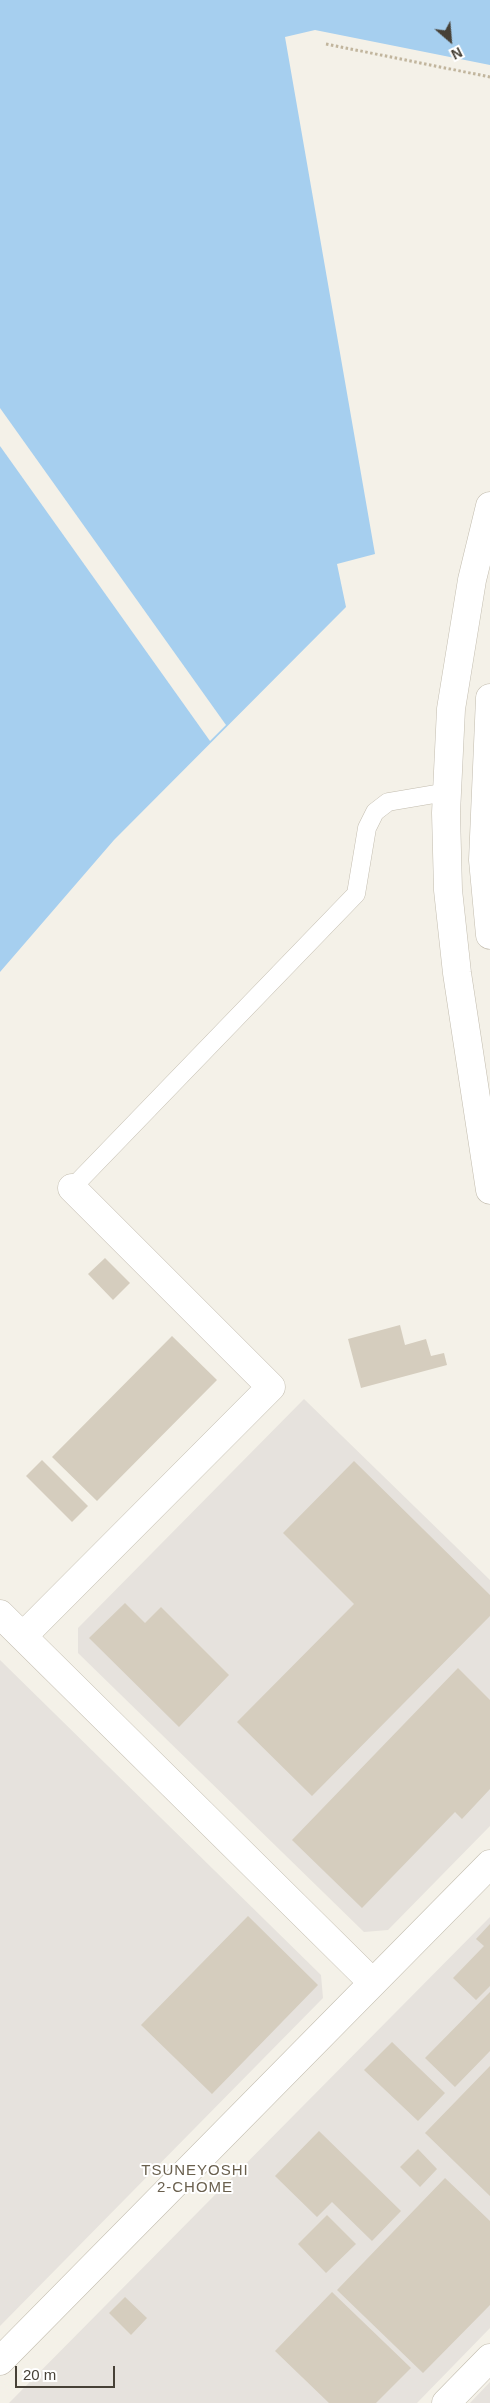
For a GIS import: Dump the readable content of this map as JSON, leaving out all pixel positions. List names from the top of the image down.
{
  "districts": ["TSUNEYOSHI 2-CHOME"],
  "scale_bar": "20 m",
  "north": "bottom right"
}
